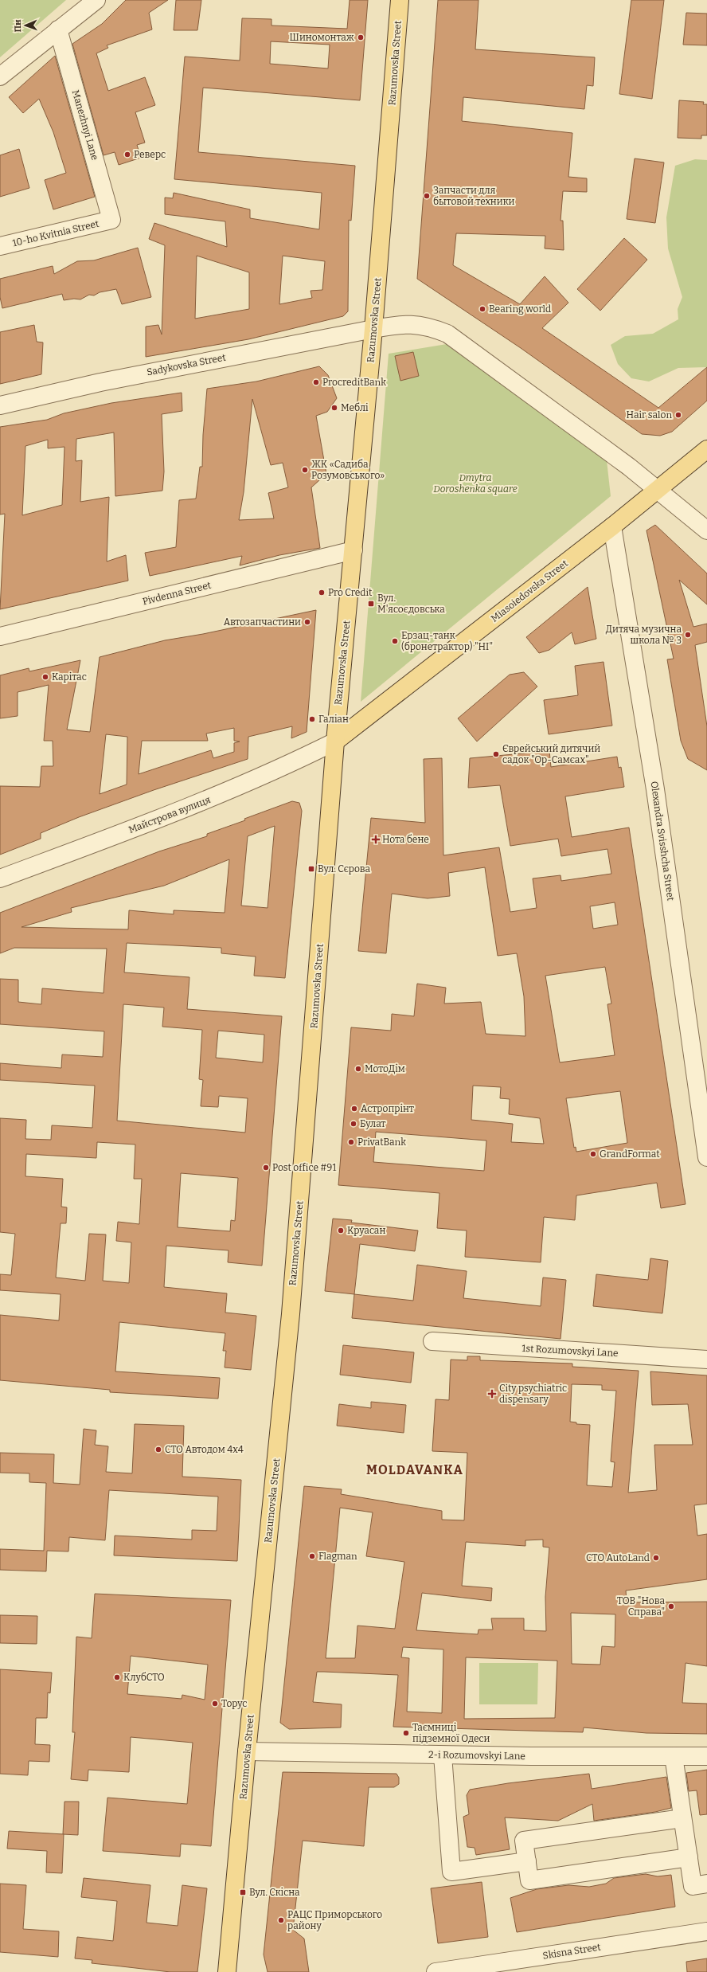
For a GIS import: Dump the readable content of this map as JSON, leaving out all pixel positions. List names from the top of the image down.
{
  "streets": {
    "main road": ["Razumovska Street", "Miasoiedovska Street"],
    "street": [
      "Manezhnyi Lane",
      "10-ho Kvitnia Street",
      "Sadykovska Street",
      "Pivdenna Street",
      "Майстрова вулиця",
      "Olexandra Svisshcha Street",
      "1st Rozumovskyi Lane",
      "2-i Rozumovskyi Lane",
      "Skisna Street"
    ]
  },
  "crossings": [
    ["Razumovska Street", "Sadykovska Street"],
    ["Razumovska Street", "Miasoiedovska Street"],
    ["Razumovska Street", "Pivdenna Street"],
    ["Razumovska Street", "Майстрова вулиця"],
    ["Razumovska Street", "2-i Rozumovskyi Lane"],
    ["Manezhnyi Lane", "10-ho Kvitnia Street"],
    ["Miasoiedovska Street", "Майстрова вулиця"],
    ["Miasoiedovska Street", "Olexandra Svisshcha Street"]
  ],
  "districts": ["MOLDAVANKA"],
  "parks": ["Dmytra Doroshenka square"],
  "places": {
    "other": [
      "Шиномонтаж",
      "Реверс",
      "Запчасти для бытовой техники",
      "Bearing world",
      "ProcreditBank",
      "Меблі",
      "Hair salon",
      "ЖК «Садиба Розумовського»",
      "Pro Credit",
      "Автозапчастини",
      "Дитяча музична школа № 3",
      "Ерзац-танк (бронетрактор) \"НІ\"",
      "Карітас",
      "Галіан",
      "Єврейський дитячий садок \"Ор-Самєах\"",
      "МотоДім",
      "Астропрінт",
      "Булат",
      "PrivatBank",
      "GrandFormat",
      "Post office #91",
      "Круасан",
      "СТО Автодом 4х4",
      "Flagman",
      "СТО AutoLand",
      "ТОВ \"Нова Справа\"",
      "КлубСТО",
      "Торус",
      "Таємниці підземної Одеси",
      "РАЦС Приморського району"
    ],
    "transit": ["Вул. М'ясоєдовська", "Вул. Сєрова", "Вул. Скісна"],
    "health": ["Нота бене", "City psychiatric dispensary"]
  },
  "north": "left"
}
